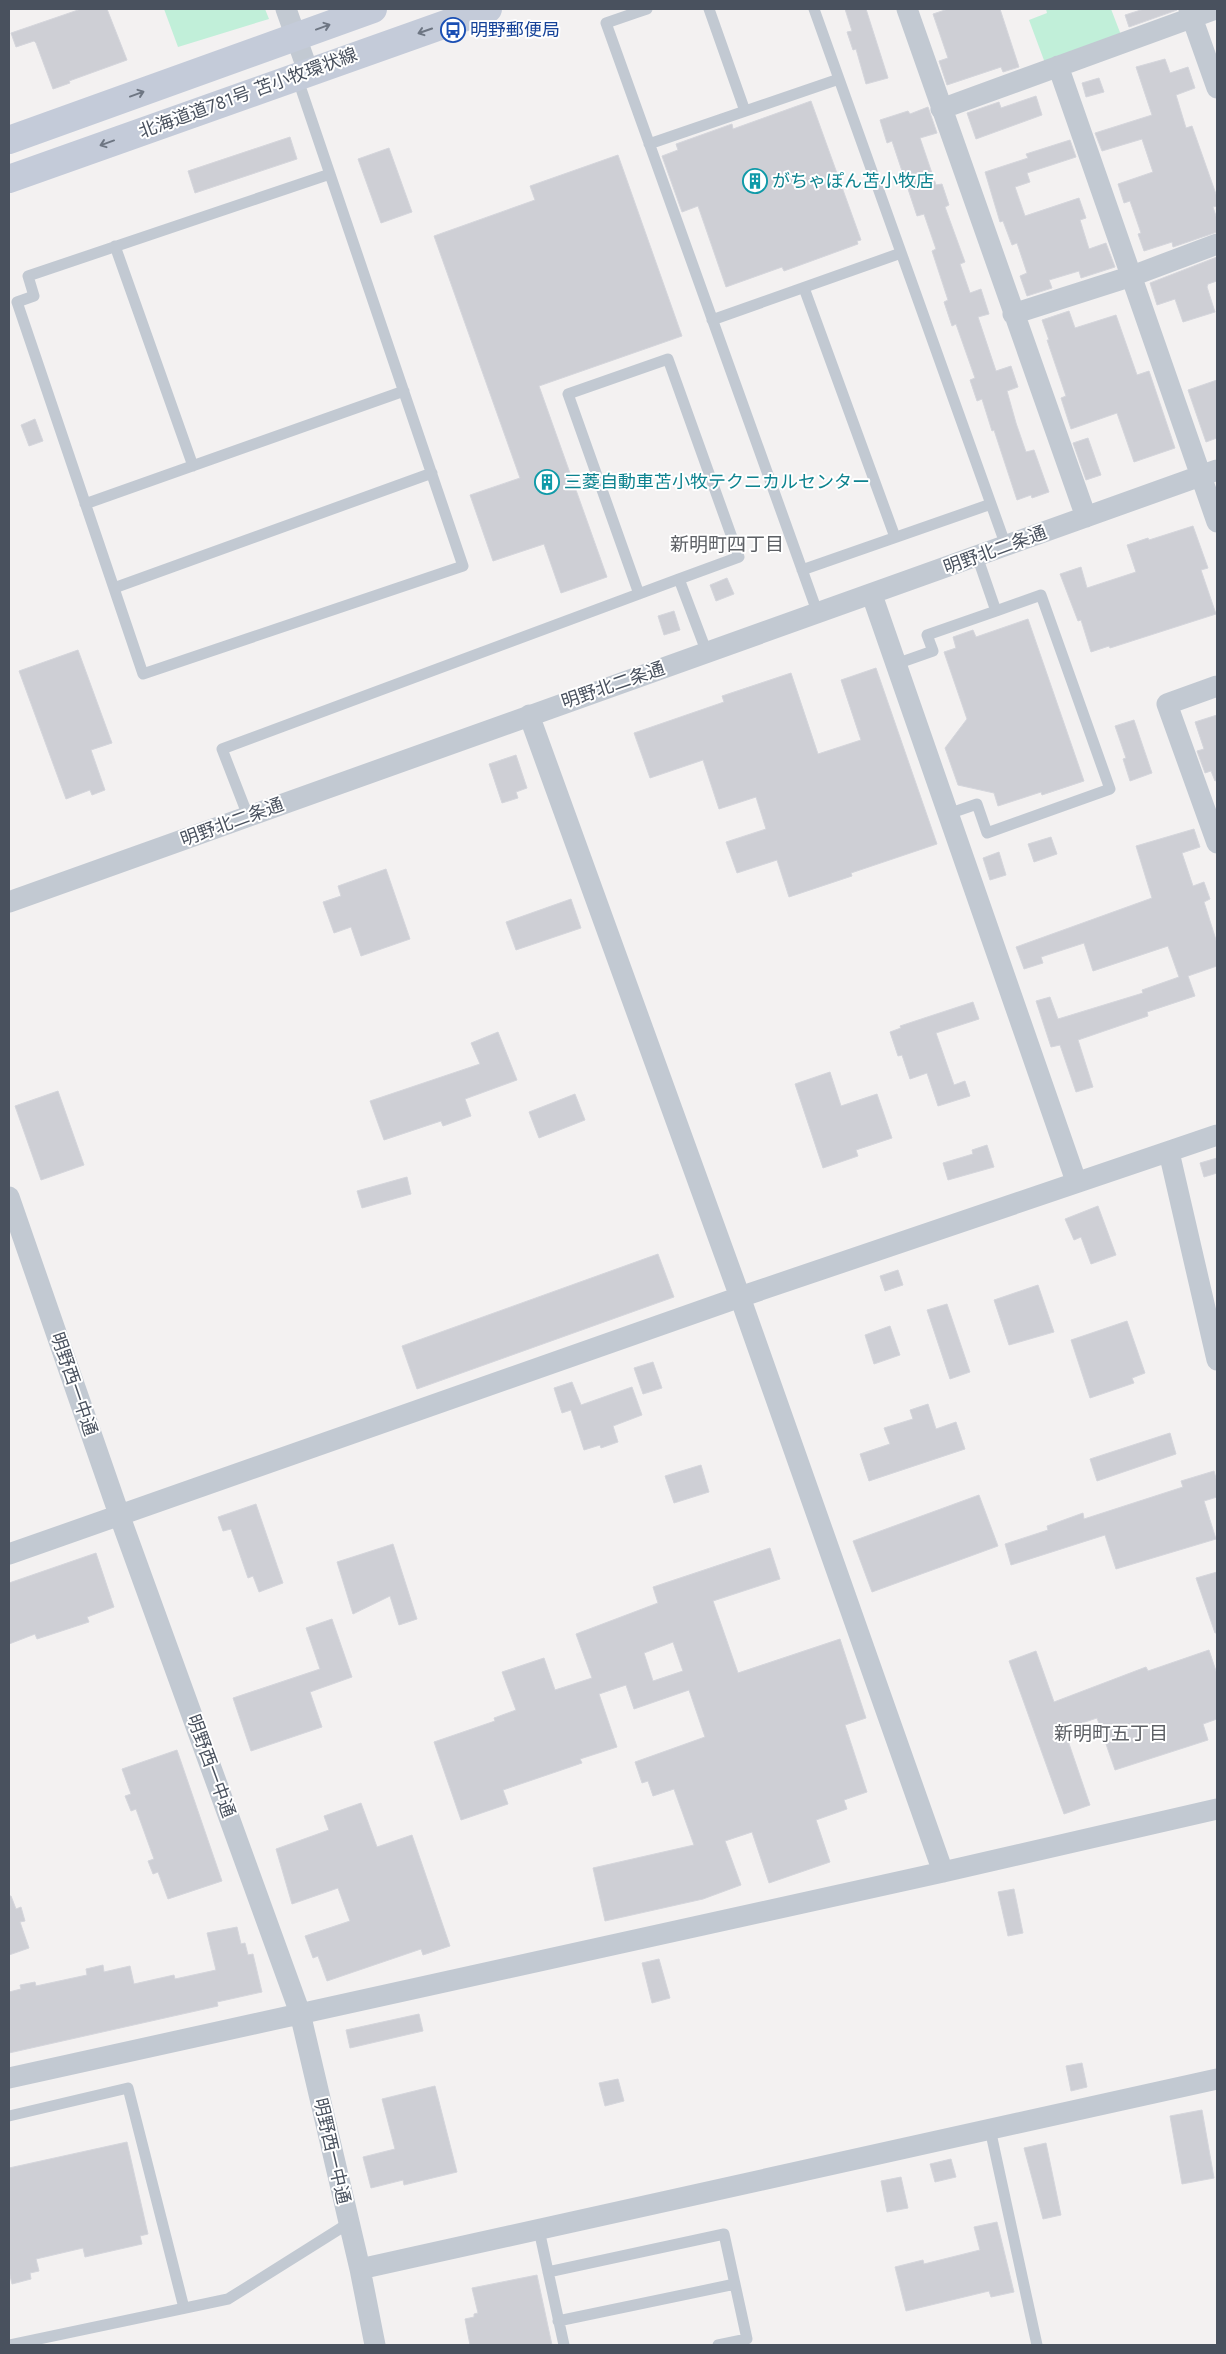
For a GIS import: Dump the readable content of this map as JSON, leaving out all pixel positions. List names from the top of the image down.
{
  "streets": {
    "main road": ["北海道道781号 苫小牧環状線"],
    "street": ["明野北二条通", "明野西一中通"]
  },
  "districts": ["新明町四丁目", "新明町五丁目"],
  "places": {
    "bus stop": ["明野郵便局"],
    "building": ["がちゃぽん苫小牧店", "三菱自動車苫小牧テクニカルセンター"]
  }
}
